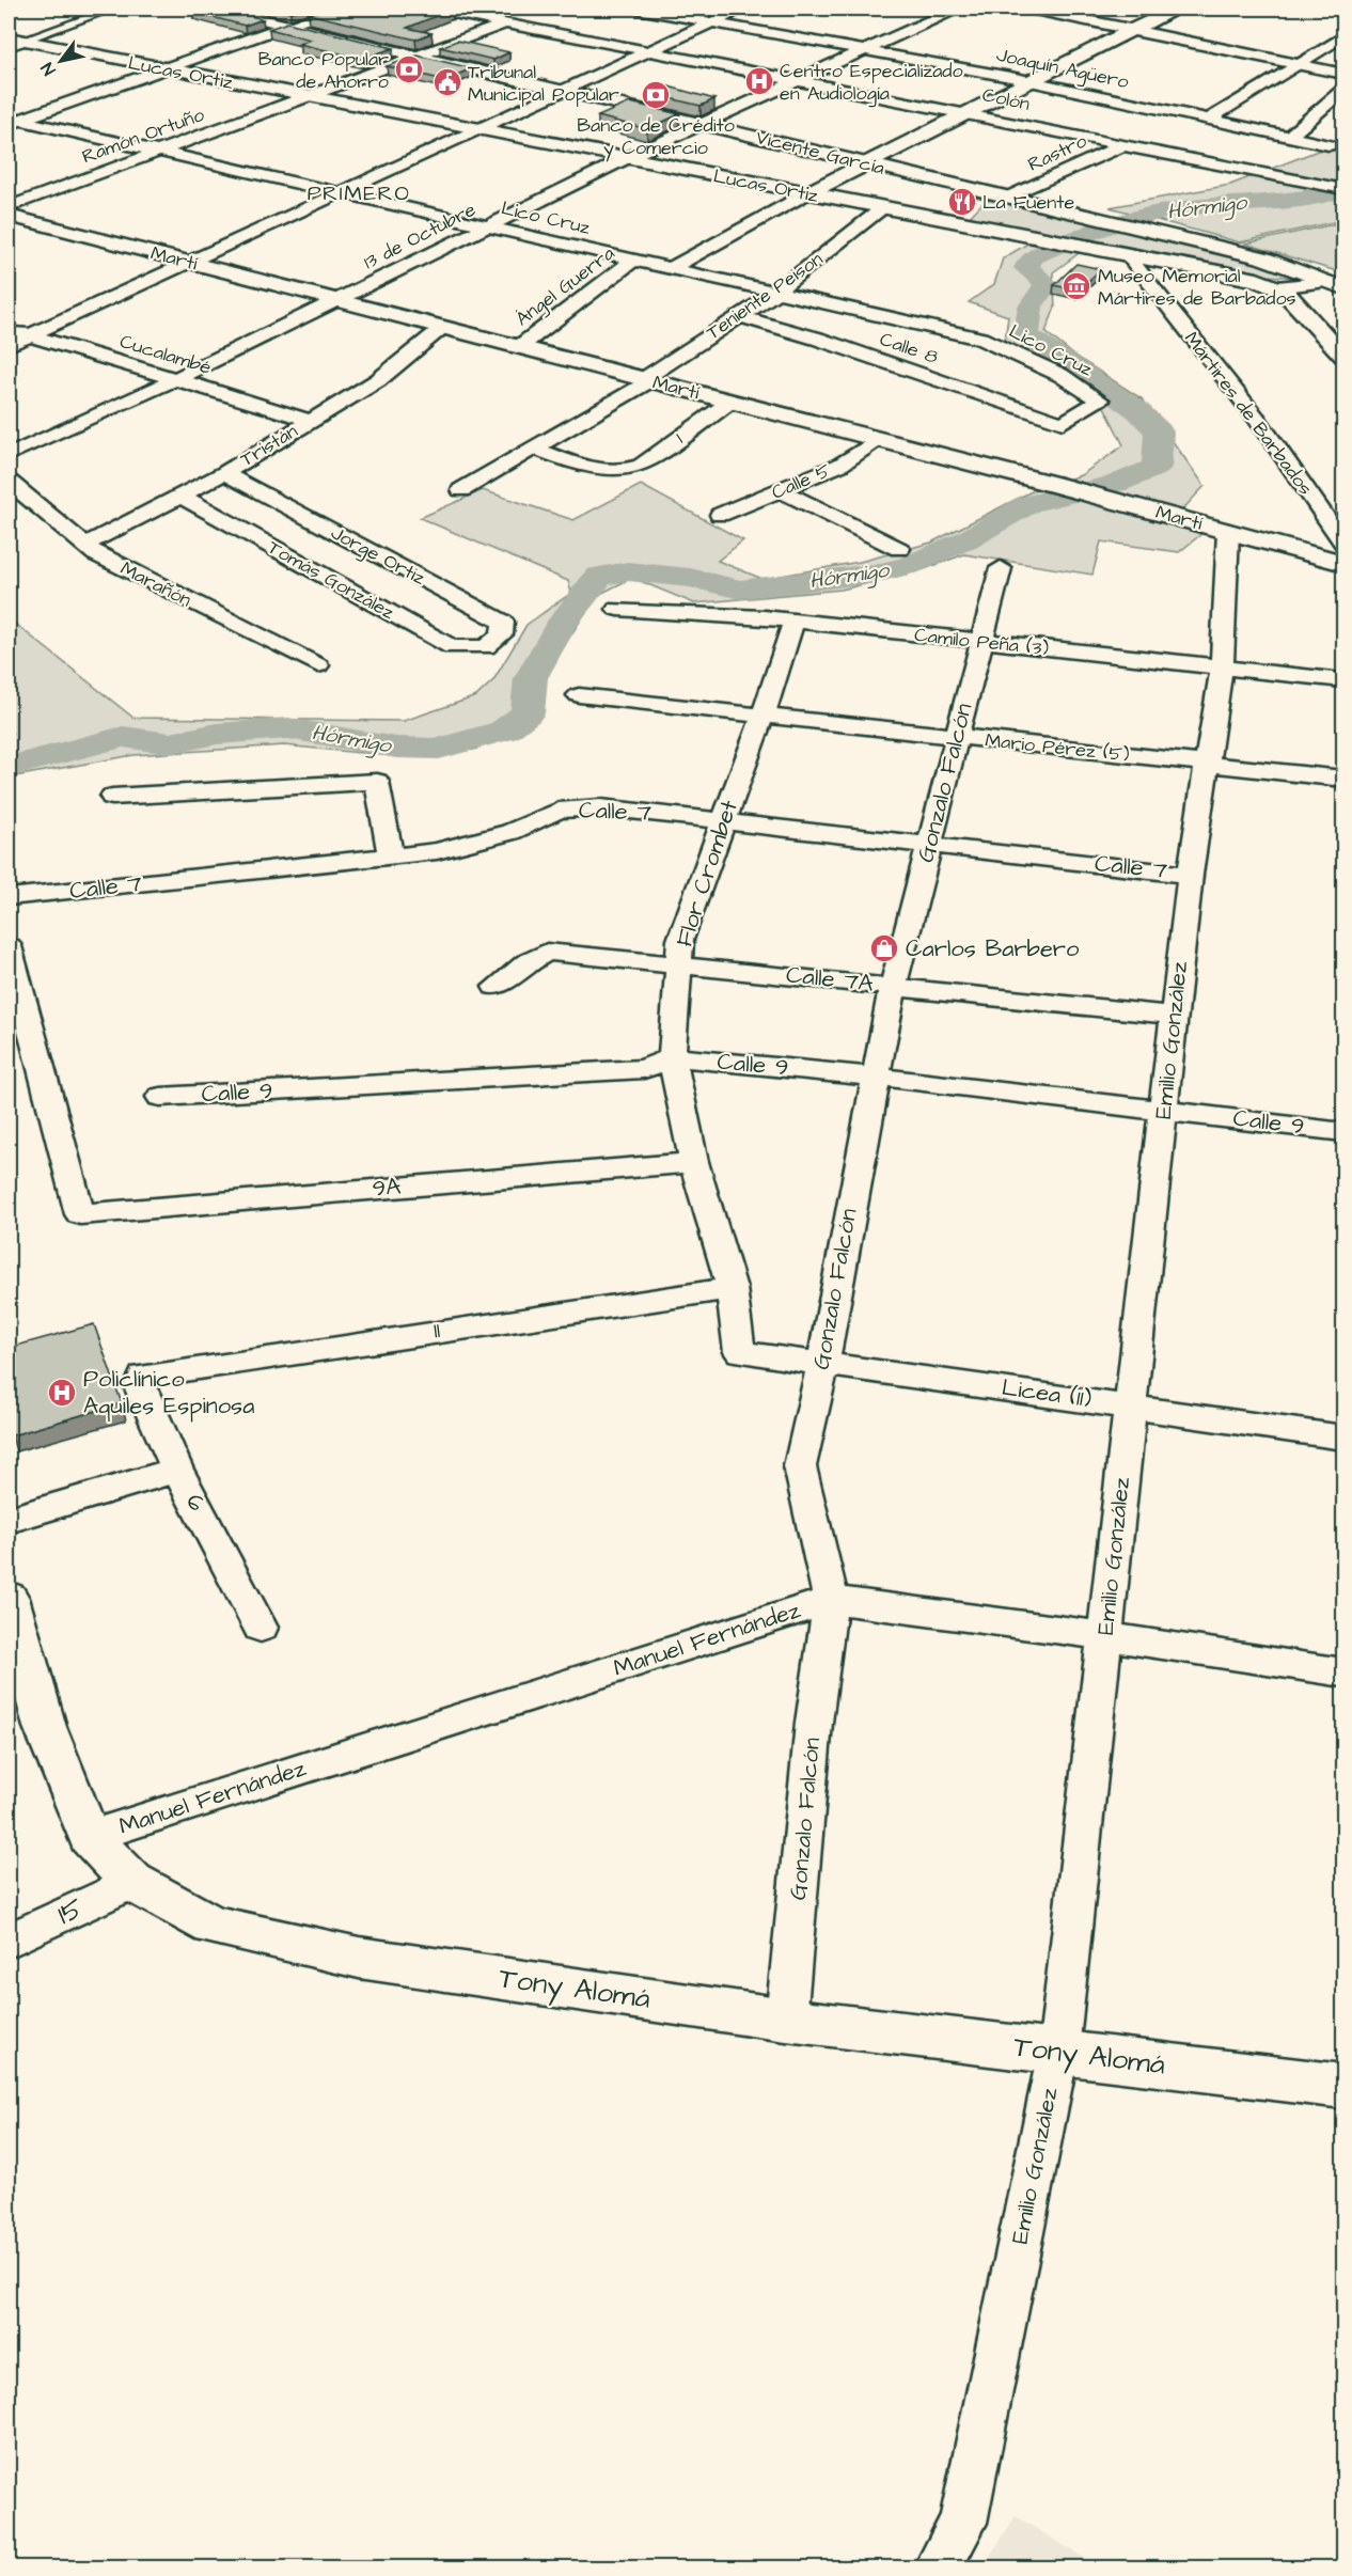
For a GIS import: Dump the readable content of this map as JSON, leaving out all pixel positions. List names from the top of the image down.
{
  "streets": {
    "main road": [
      "Lucas Ortiz",
      "Vicente García",
      "Martí",
      "Tony Alomá"
    ],
    "street": [
      "Joaquín Agüero",
      "Colón",
      "Ramón Ortuño",
      "Rastro",
      "Lico Cruz",
      "13 de Octubre",
      "Ángel Guerra",
      "Teniente Peison",
      "Calle 8",
      "Cucalambé",
      "Mártires de Barbados",
      "1",
      "Tristán",
      "Calle 5",
      "Jorge Ortiz",
      "Tomás González",
      "Marañón",
      "Camilo Peña (3)",
      "Mario Pérez (5)",
      "Gonzalo Falcón",
      "Calle 7",
      "Flor Crombet",
      "Calle 7A",
      "Emilio González",
      "Calle 9",
      "9A",
      "11",
      "Licea (11)",
      "6",
      "Manuel Fernández",
      "15"
    ]
  },
  "crossings": [
    ["Joaquín Agüero", "13 de Octubre"],
    ["Lucas Ortiz", "Ramón Ortuño"],
    ["Lucas Ortiz", "13 de Octubre"],
    ["Lucas Ortiz", "Teniente Peison"],
    ["Lucas Ortiz", "Mártires de Barbados"],
    ["Colón", "Ramón Ortuño"],
    ["Colón", "Rastro"],
    ["Colón", "13 de Octubre"],
    ["Ramón Ortuño", "Vicente García"],
    ["Ramón Ortuño", "Lico Cruz"],
    ["Vicente García", "Rastro"],
    ["Vicente García", "13 de Octubre"],
    ["Lico Cruz", "13 de Octubre"],
    ["Lico Cruz", "Ángel Guerra"],
    ["Lico Cruz", "Teniente Peison"],
    ["Lico Cruz", "Calle 8"],
    ["13 de Octubre", "Martí"],
    ["13 de Octubre", "Cucalambé"],
    ["Martí", "Ángel Guerra"],
    ["Martí", "Teniente Peison"],
    ["Martí", "1"],
    ["Martí", "Tristán"],
    ["Martí", "Calle 5"],
    ["Martí", "Emilio González"],
    ["Teniente Peison", "Calle 8"],
    ["Teniente Peison", "1"],
    ["Cucalambé", "Tristán"],
    ["Tristán", "Jorge Ortiz"],
    ["Tristán", "Tomás González"],
    ["Tristán", "Marañón"],
    ["Jorge Ortiz", "Tomás González"],
    ["Camilo Peña (3)", "Gonzalo Falcón"],
    ["Camilo Peña (3)", "Flor Crombet"],
    ["Camilo Peña (3)", "Emilio González"],
    ["Mario Pérez (5)", "Gonzalo Falcón"],
    ["Mario Pérez (5)", "Flor Crombet"],
    ["Mario Pérez (5)", "Emilio González"],
    ["Gonzalo Falcón", "Calle 7"],
    ["Gonzalo Falcón", "Calle 7A"],
    ["Gonzalo Falcón", "Calle 9"],
    ["Gonzalo Falcón", "Licea (11)"],
    ["Gonzalo Falcón", "Manuel Fernández"],
    ["Gonzalo Falcón", "Tony Alomá"],
    ["Calle 7", "Flor Crombet"],
    ["Calle 7", "Emilio González"],
    ["Flor Crombet", "Calle 7A"],
    ["Flor Crombet", "Calle 9"],
    ["Flor Crombet", "9A"],
    ["Flor Crombet", "11"],
    ["Flor Crombet", "Licea (11)"],
    ["Calle 7A", "Emilio González"],
    ["Emilio González", "Calle 9"],
    ["Emilio González", "Licea (11)"],
    ["Emilio González", "Manuel Fernández"],
    ["Emilio González", "Tony Alomá"],
    ["11", "6"],
    ["Manuel Fernández", "Tony Alomá"],
    ["15", "Tony Alomá"]
  ],
  "districts": ["PRIMERO"],
  "water": ["Hórmigo"],
  "places": {
    "bank": ["Banco Popular de Ahorro", "Banco de Crédito y Comercio"],
    "hospital": ["Centro Especializado en Audiología", "Policlínico Aquiles Espinosa"],
    "public building": ["Tribunal Municipal Popular"],
    "restaurant": ["La Fuente"],
    "museum": ["Museo Memorial Mártires de Barbados"],
    "shop": ["Carlos Barbero"]
  },
  "north": "bottom left"
}
